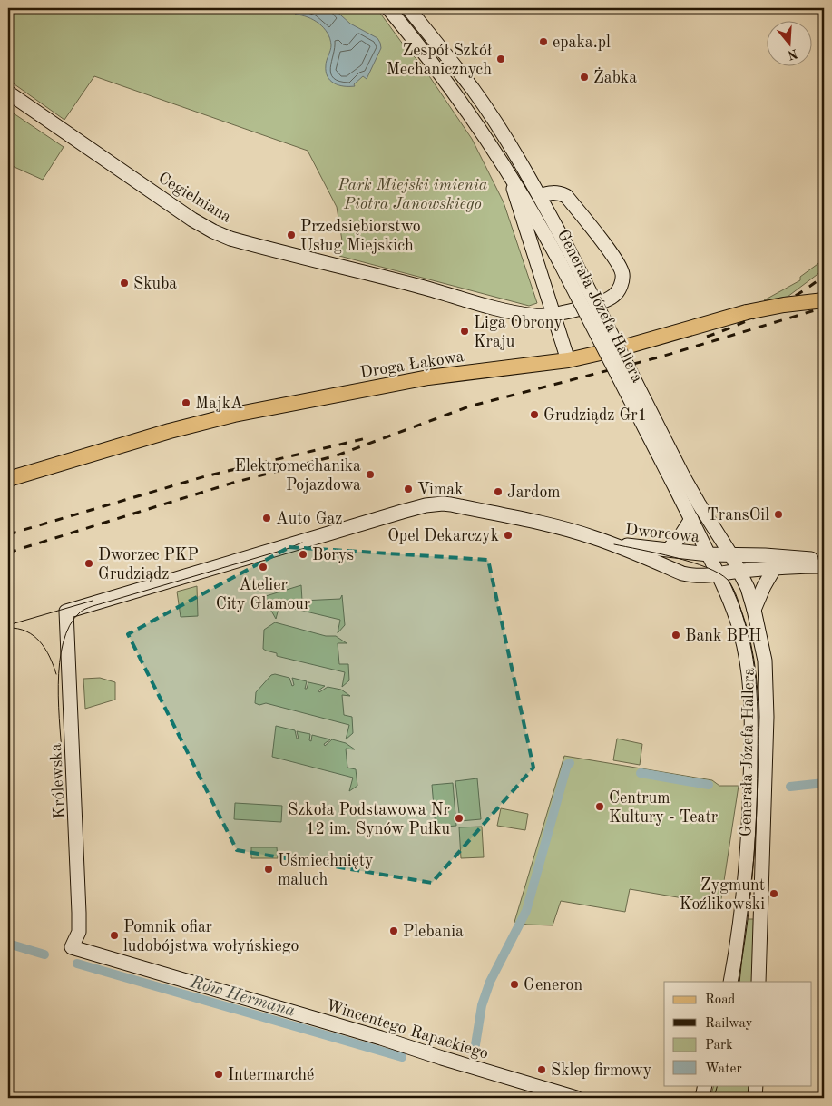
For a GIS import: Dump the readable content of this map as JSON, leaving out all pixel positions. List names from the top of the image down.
{
  "streets": {
    "main road": [
      "Cegielniana",
      "Generała Józefa Hallera",
      "Droga Łąkowa",
      "Dworcowa",
      "Królewska",
      "Wincentego Rapackiego"
    ]
  },
  "crossings": [
    ["Cegielniana", "Generała Józefa Hallera"],
    ["Generała Józefa Hallera", "Dworcowa"],
    ["Dworcowa", "Królewska"],
    ["Królewska", "Wincentego Rapackiego"]
  ],
  "water": ["Rów Hermana"],
  "parks": ["Park Miejski imienia Piotra Janowskiego"],
  "places": [
    "epaka.pl",
    "Zespół Szkół Mechanicznych",
    "Żabka",
    "Przedsiębiorstwo Usług Miejskich",
    "Skuba",
    "Liga Obrony Kraju",
    "MajkA",
    "Grudziądz Gr1",
    "Elektromechanika Pojazdowa",
    "Vimak",
    "Jardom",
    "TransOil",
    "Auto Gaz",
    "Opel Dekarczyk",
    "Borys",
    "Dworzec PKP Grudziądz",
    "Atelier City Glamour",
    "Bank BPH",
    "Centrum Kultury - Teatr",
    "Szkoła Podstawowa Nr 12 im. Synów Pułku",
    "Uśmiechnięty maluch",
    "Zygmunt Koźlikowski",
    "Plebania",
    "Pomnik ofiar ludobójstwa wołyńskiego",
    "Generon",
    "Sklep firmowy",
    "Intermarché"
  ],
  "legend": [
    "Road",
    "Railway",
    "Park",
    "Water"
  ],
  "north": "bottom"
}
